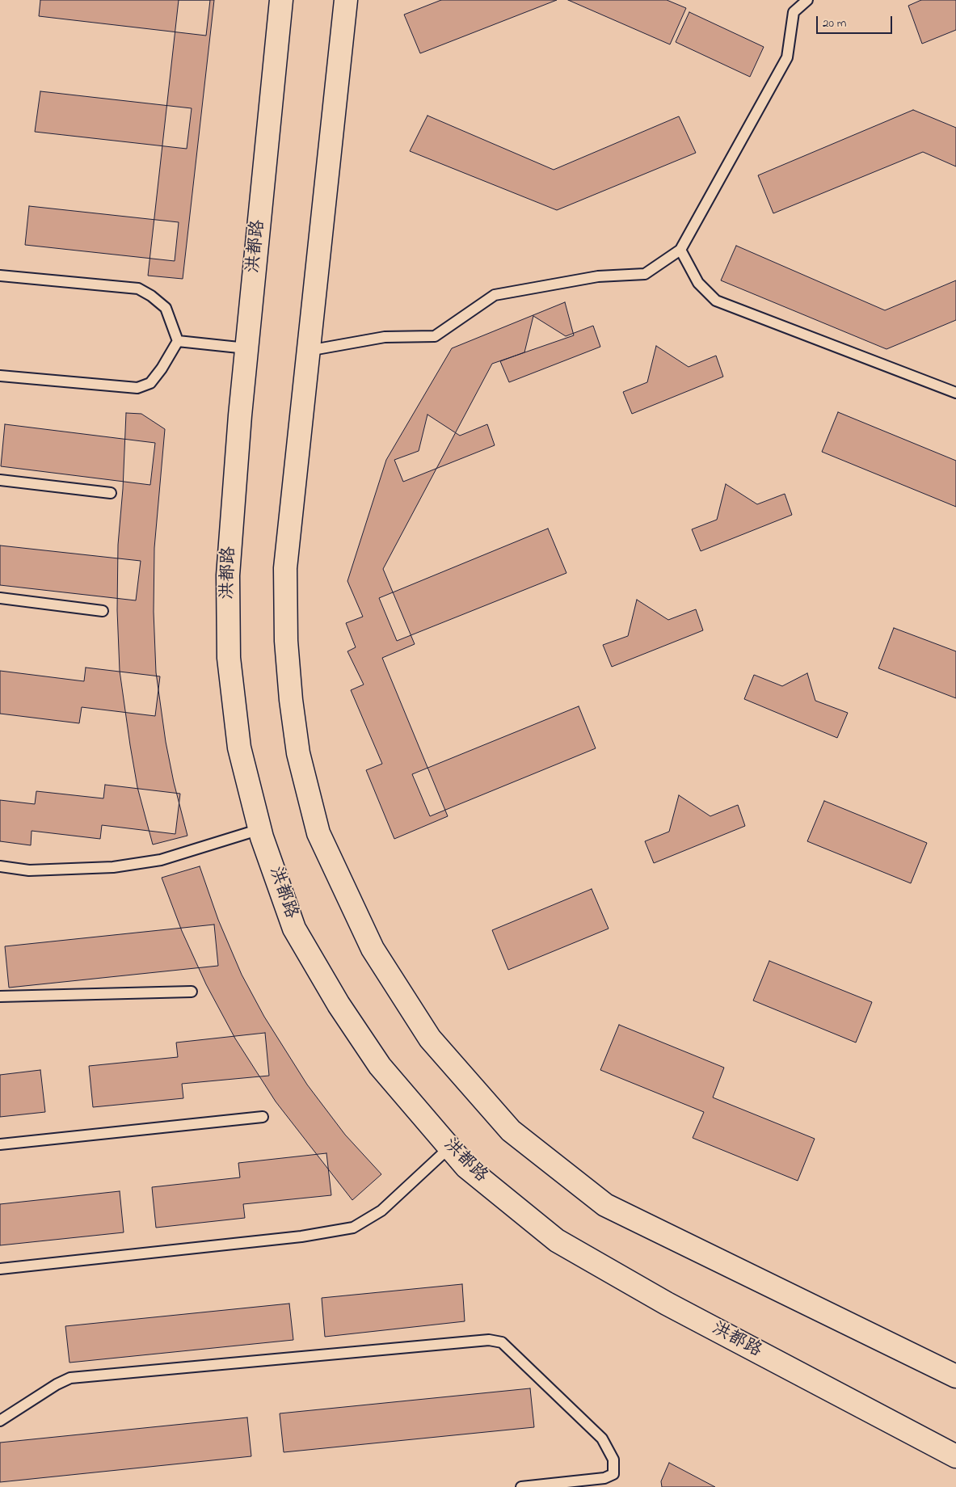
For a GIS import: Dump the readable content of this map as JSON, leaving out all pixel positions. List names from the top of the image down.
{
  "streets": {
    "main road": ["洪都路"]
  },
  "scale_bar": "20 m"
}
